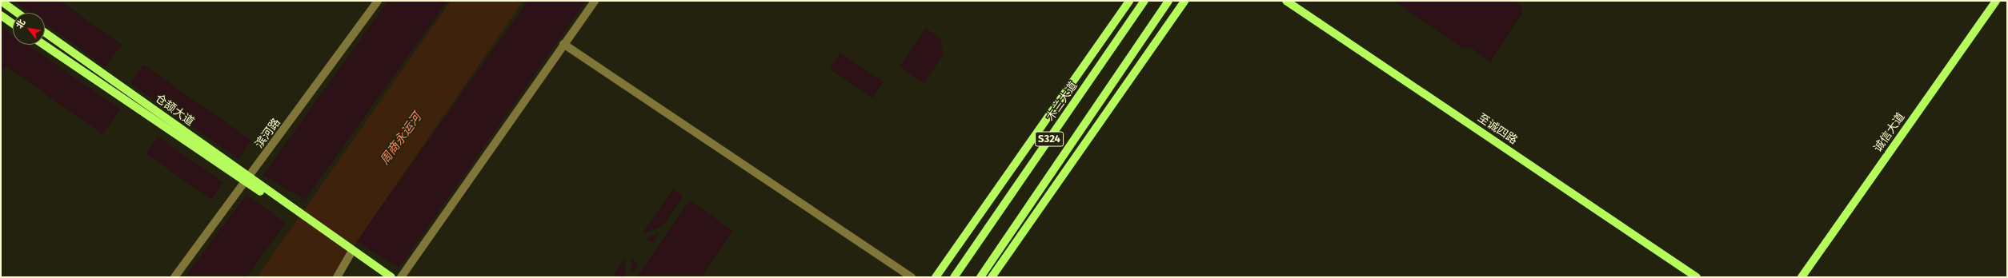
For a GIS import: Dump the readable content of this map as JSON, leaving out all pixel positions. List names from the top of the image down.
{
  "streets": {
    "main road": [
      "木兰大道",
      "仓颉大道",
      "至诚四路",
      "诚信大道",
      "S324"
    ],
    "street": ["滨河路"]
  },
  "crossings": [
    ["仓颉大道", "滨河路"]
  ],
  "water": ["周商永运河"],
  "north": "top left"
}
